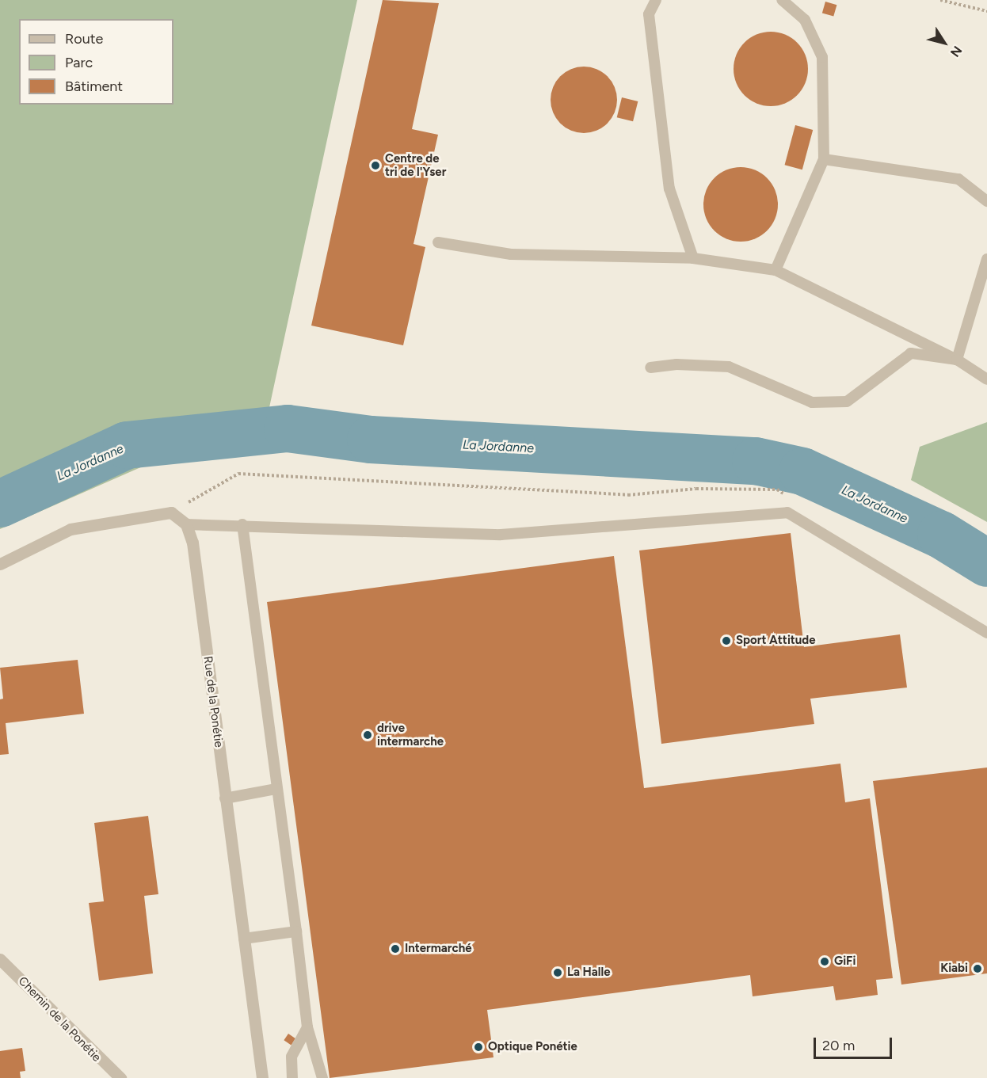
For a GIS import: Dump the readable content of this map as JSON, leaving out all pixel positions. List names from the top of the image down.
{
  "streets": {
    "street": ["Rue de la Ponétie", "Chemin de la Ponétie"]
  },
  "water": ["La Jordanne"],
  "places": [
    "Centre de tri de l'Yser",
    "Sport Attitude",
    "drive intermarche",
    "Intermarché",
    "GiFi",
    "Kiabi",
    "La Halle",
    "Optique Ponétie"
  ],
  "legend": ["Route", "Parc", "Bâtiment"],
  "scale_bar": "20 m",
  "north": "bottom right"
}
